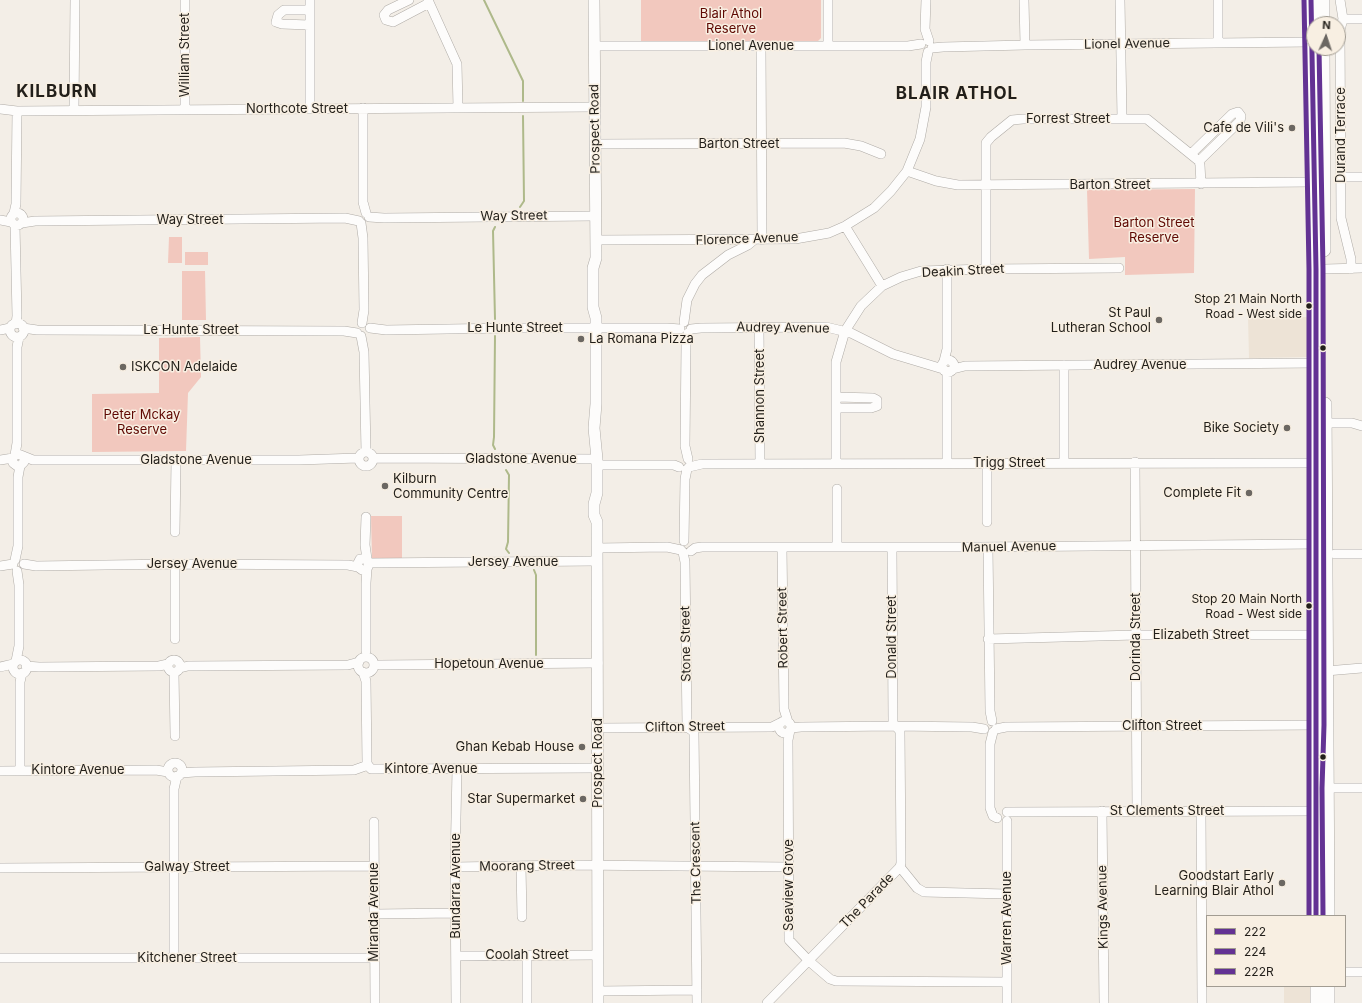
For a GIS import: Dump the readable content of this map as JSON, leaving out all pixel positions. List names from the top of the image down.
{
  "streets": {
    "main road": ["Prospect Road"],
    "street": [
      "Lionel Avenue",
      "William Street",
      "Northcote Street",
      "Forrest Street",
      "Durand Terrace",
      "Barton Street",
      "Way Street",
      "Florence Avenue",
      "Deakin Street",
      "Le Hunte Street",
      "Audrey Avenue",
      "Shannon Street",
      "Gladstone Avenue",
      "Trigg Street",
      "Manuel Avenue",
      "Jersey Avenue",
      "Robert Street",
      "Elizabeth Street",
      "Donald Street",
      "Dorinda Street",
      "Stone Street",
      "Hopetoun Avenue",
      "Clifton Street",
      "Kintore Avenue",
      "St Clements Street",
      "The Crescent",
      "Moorang Street",
      "Galway Street",
      "Seaview Grove",
      "Bundarra Avenue",
      "The Parade",
      "Kings Avenue",
      "Miranda Avenue",
      "Warren Avenue",
      "Coolah Street",
      "Kitchener Street"
    ]
  },
  "crossings": [
    ["Lionel Avenue", "Prospect Road"],
    ["Lionel Avenue", "Florence Avenue"],
    ["William Street", "Northcote Street"],
    ["Northcote Street", "Prospect Road"],
    ["Forrest Street", "Barton Street"],
    ["Forrest Street", "Deakin Street"],
    ["Prospect Road", "Barton Street"],
    ["Prospect Road", "Way Street"],
    ["Prospect Road", "Florence Avenue"],
    ["Prospect Road", "Le Hunte Street"],
    ["Prospect Road", "Audrey Avenue"],
    ["Prospect Road", "Gladstone Avenue"],
    ["Prospect Road", "Trigg Street"],
    ["Prospect Road", "Manuel Avenue"],
    ["Prospect Road", "Jersey Avenue"],
    ["Prospect Road", "Hopetoun Avenue"],
    ["Prospect Road", "Clifton Street"],
    ["Prospect Road", "Kintore Avenue"],
    ["Prospect Road", "Moorang Street"],
    ["Prospect Road", "Coolah Street"],
    ["Barton Street", "Florence Avenue"],
    ["Florence Avenue", "Stone Street"],
    ["Deakin Street", "Audrey Avenue"],
    ["Deakin Street", "Trigg Street"],
    ["Le Hunte Street", "Audrey Avenue"],
    ["Audrey Avenue", "Shannon Street"],
    ["Audrey Avenue", "Stone Street"],
    ["Shannon Street", "Trigg Street"],
    ["Gladstone Avenue", "Trigg Street"],
    ["Trigg Street", "Dorinda Street"],
    ["Trigg Street", "Stone Street"],
    ["Manuel Avenue", "Robert Street"],
    ["Manuel Avenue", "Donald Street"],
    ["Manuel Avenue", "Dorinda Street"],
    ["Manuel Avenue", "Stone Street"],
    ["Robert Street", "Clifton Street"],
    ["Robert Street", "Seaview Grove"],
    ["Elizabeth Street", "Dorinda Street"],
    ["Donald Street", "Clifton Street"],
    ["Donald Street", "The Parade"],
    ["Dorinda Street", "Clifton Street"],
    ["Dorinda Street", "St Clements Street"],
    ["Stone Street", "Clifton Street"],
    ["Stone Street", "The Crescent"],
    ["Clifton Street", "The Crescent"],
    ["Clifton Street", "Seaview Grove"],
    ["Clifton Street", "The Parade"],
    ["Kintore Avenue", "Bundarra Avenue"],
    ["St Clements Street", "Kings Avenue"],
    ["St Clements Street", "Warren Avenue"],
    ["The Crescent", "Moorang Street"],
    ["Moorang Street", "Seaview Grove"],
    ["Moorang Street", "Bundarra Avenue"],
    ["Galway Street", "Miranda Avenue"],
    ["Seaview Grove", "The Parade"],
    ["Seaview Grove", "Warren Avenue"],
    ["Bundarra Avenue", "Coolah Street"],
    ["Miranda Avenue", "Kitchener Street"]
  ],
  "districts": ["KILBURN", "BLAIR ATHOL"],
  "parks": ["Blair Athol Reserve", "Barton Street Reserve", "Peter Mckay Reserve"],
  "places": [
    "Cafe de Vili's",
    "Stop 21 Main North Road - West side",
    "St Paul Lutheran School",
    "La Romana Pizza",
    "ISKCON Adelaide",
    "Bike Society",
    "Kilburn Community Centre",
    "Complete Fit",
    "Stop 20 Main North Road - West side",
    "Ghan Kebab House",
    "Star Supermarket",
    "Goodstart Early Learning Blair Athol"
  ],
  "lines": ["transit line 222", "transit line 224", "transit line 222R"],
  "legend": ["222", "224", "222R"],
  "north": "top"
}
